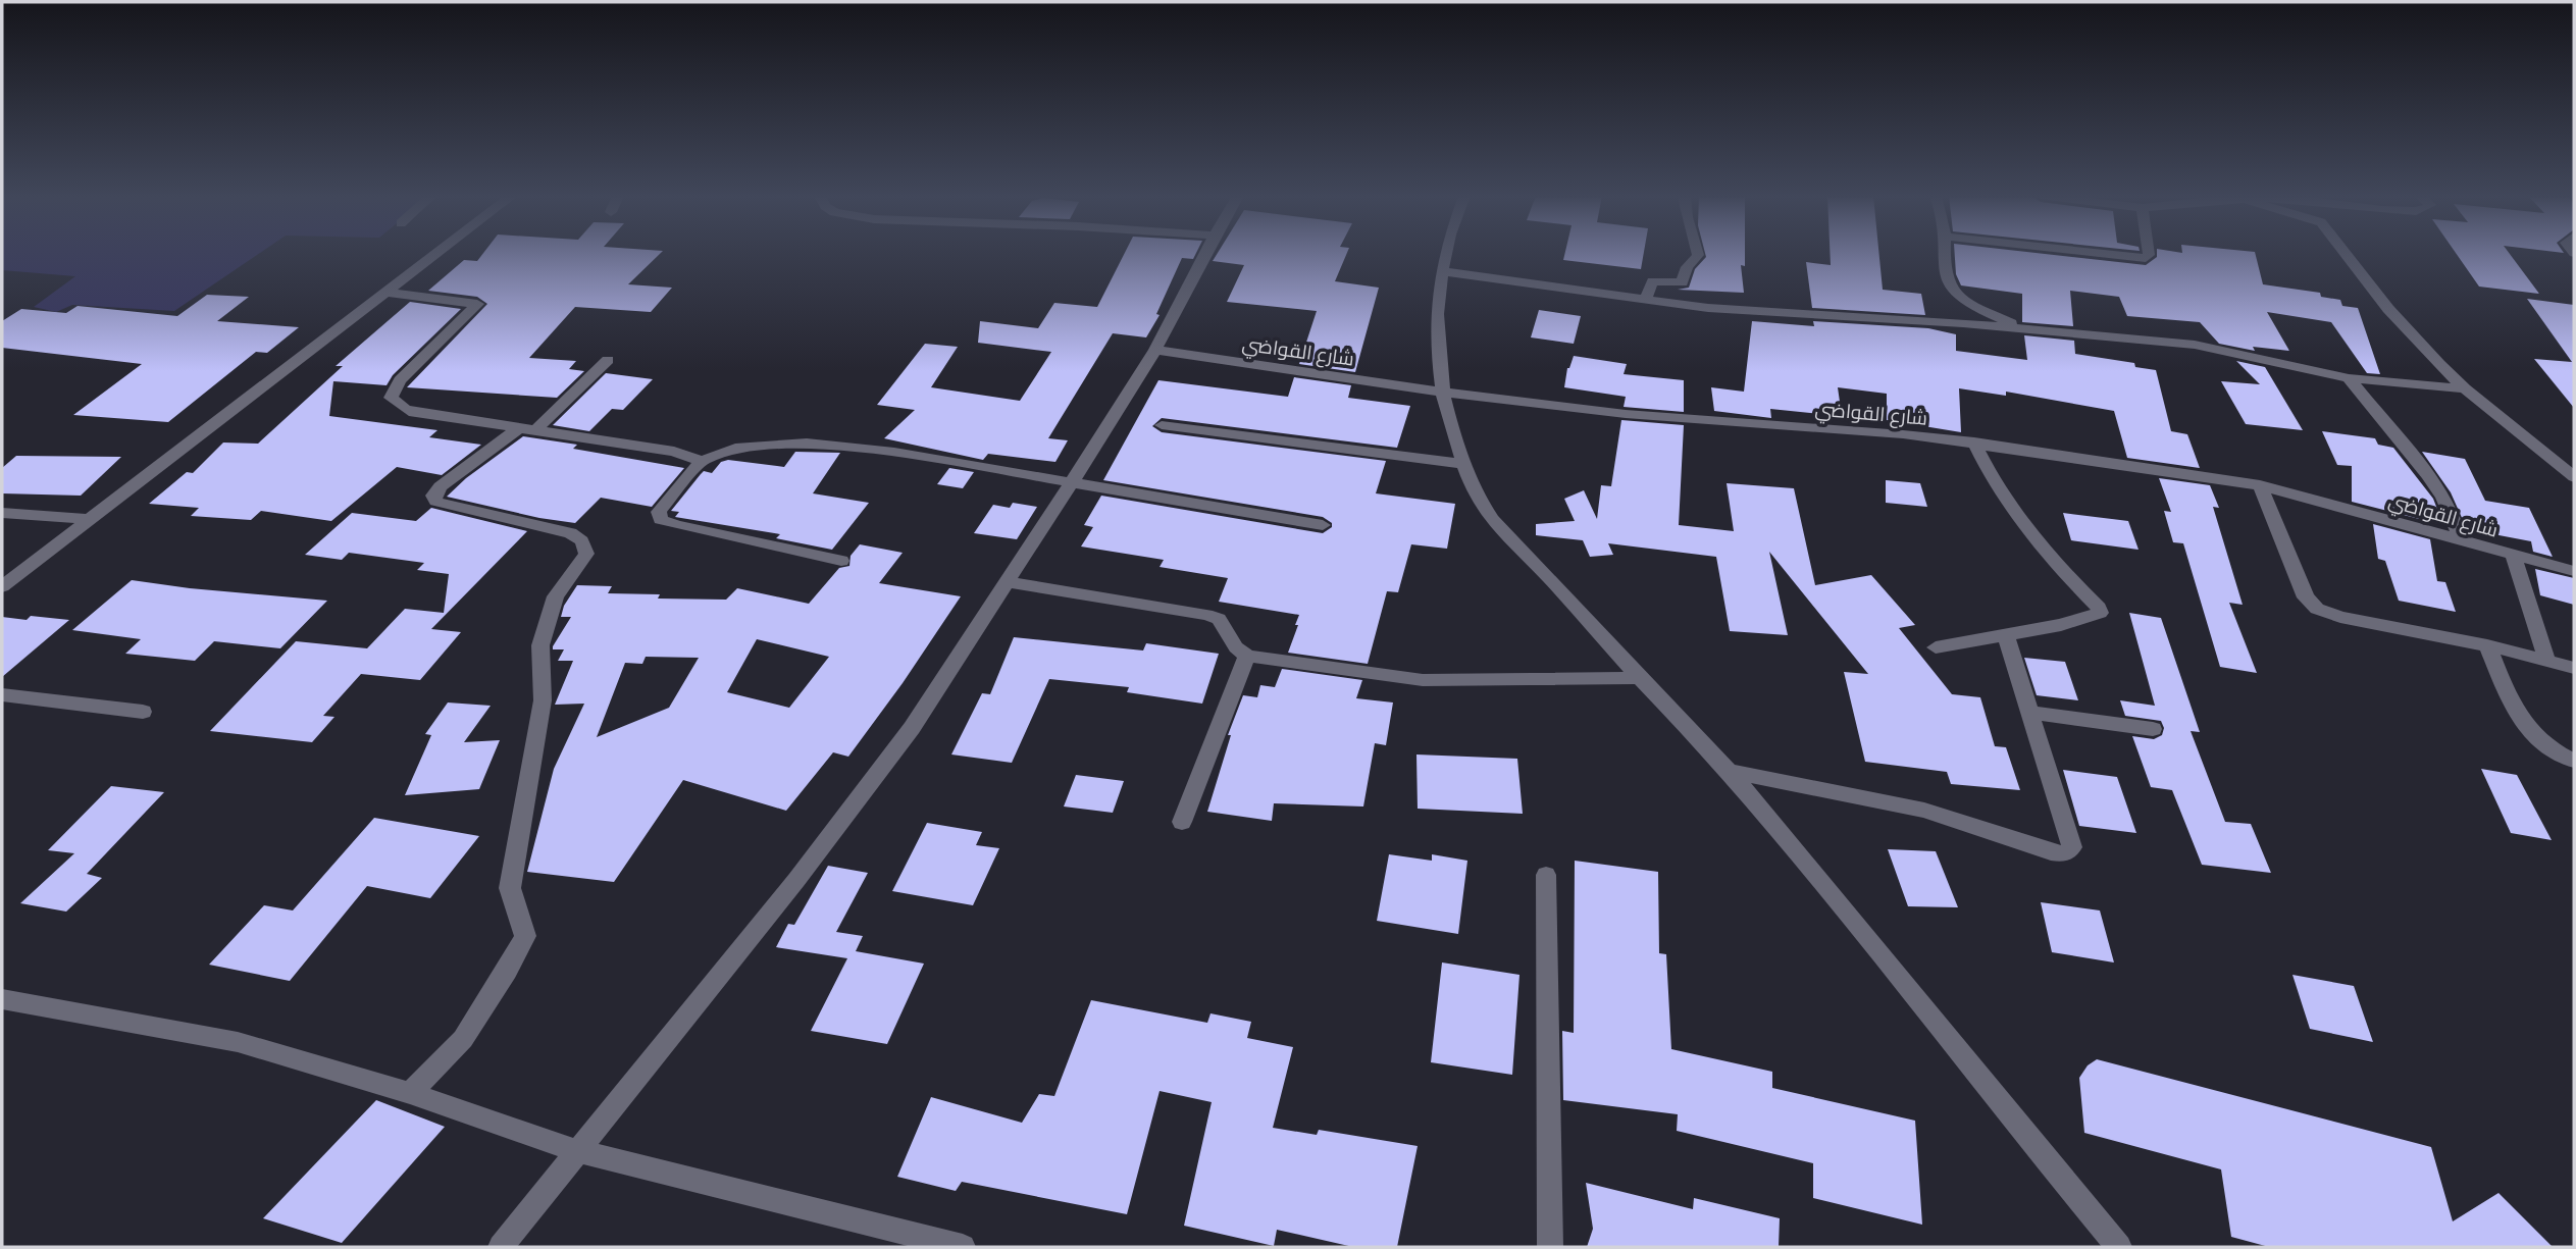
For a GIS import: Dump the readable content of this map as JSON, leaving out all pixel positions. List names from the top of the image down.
{
  "streets": {
    "street": ["شارع القواضي"]
  }
}
